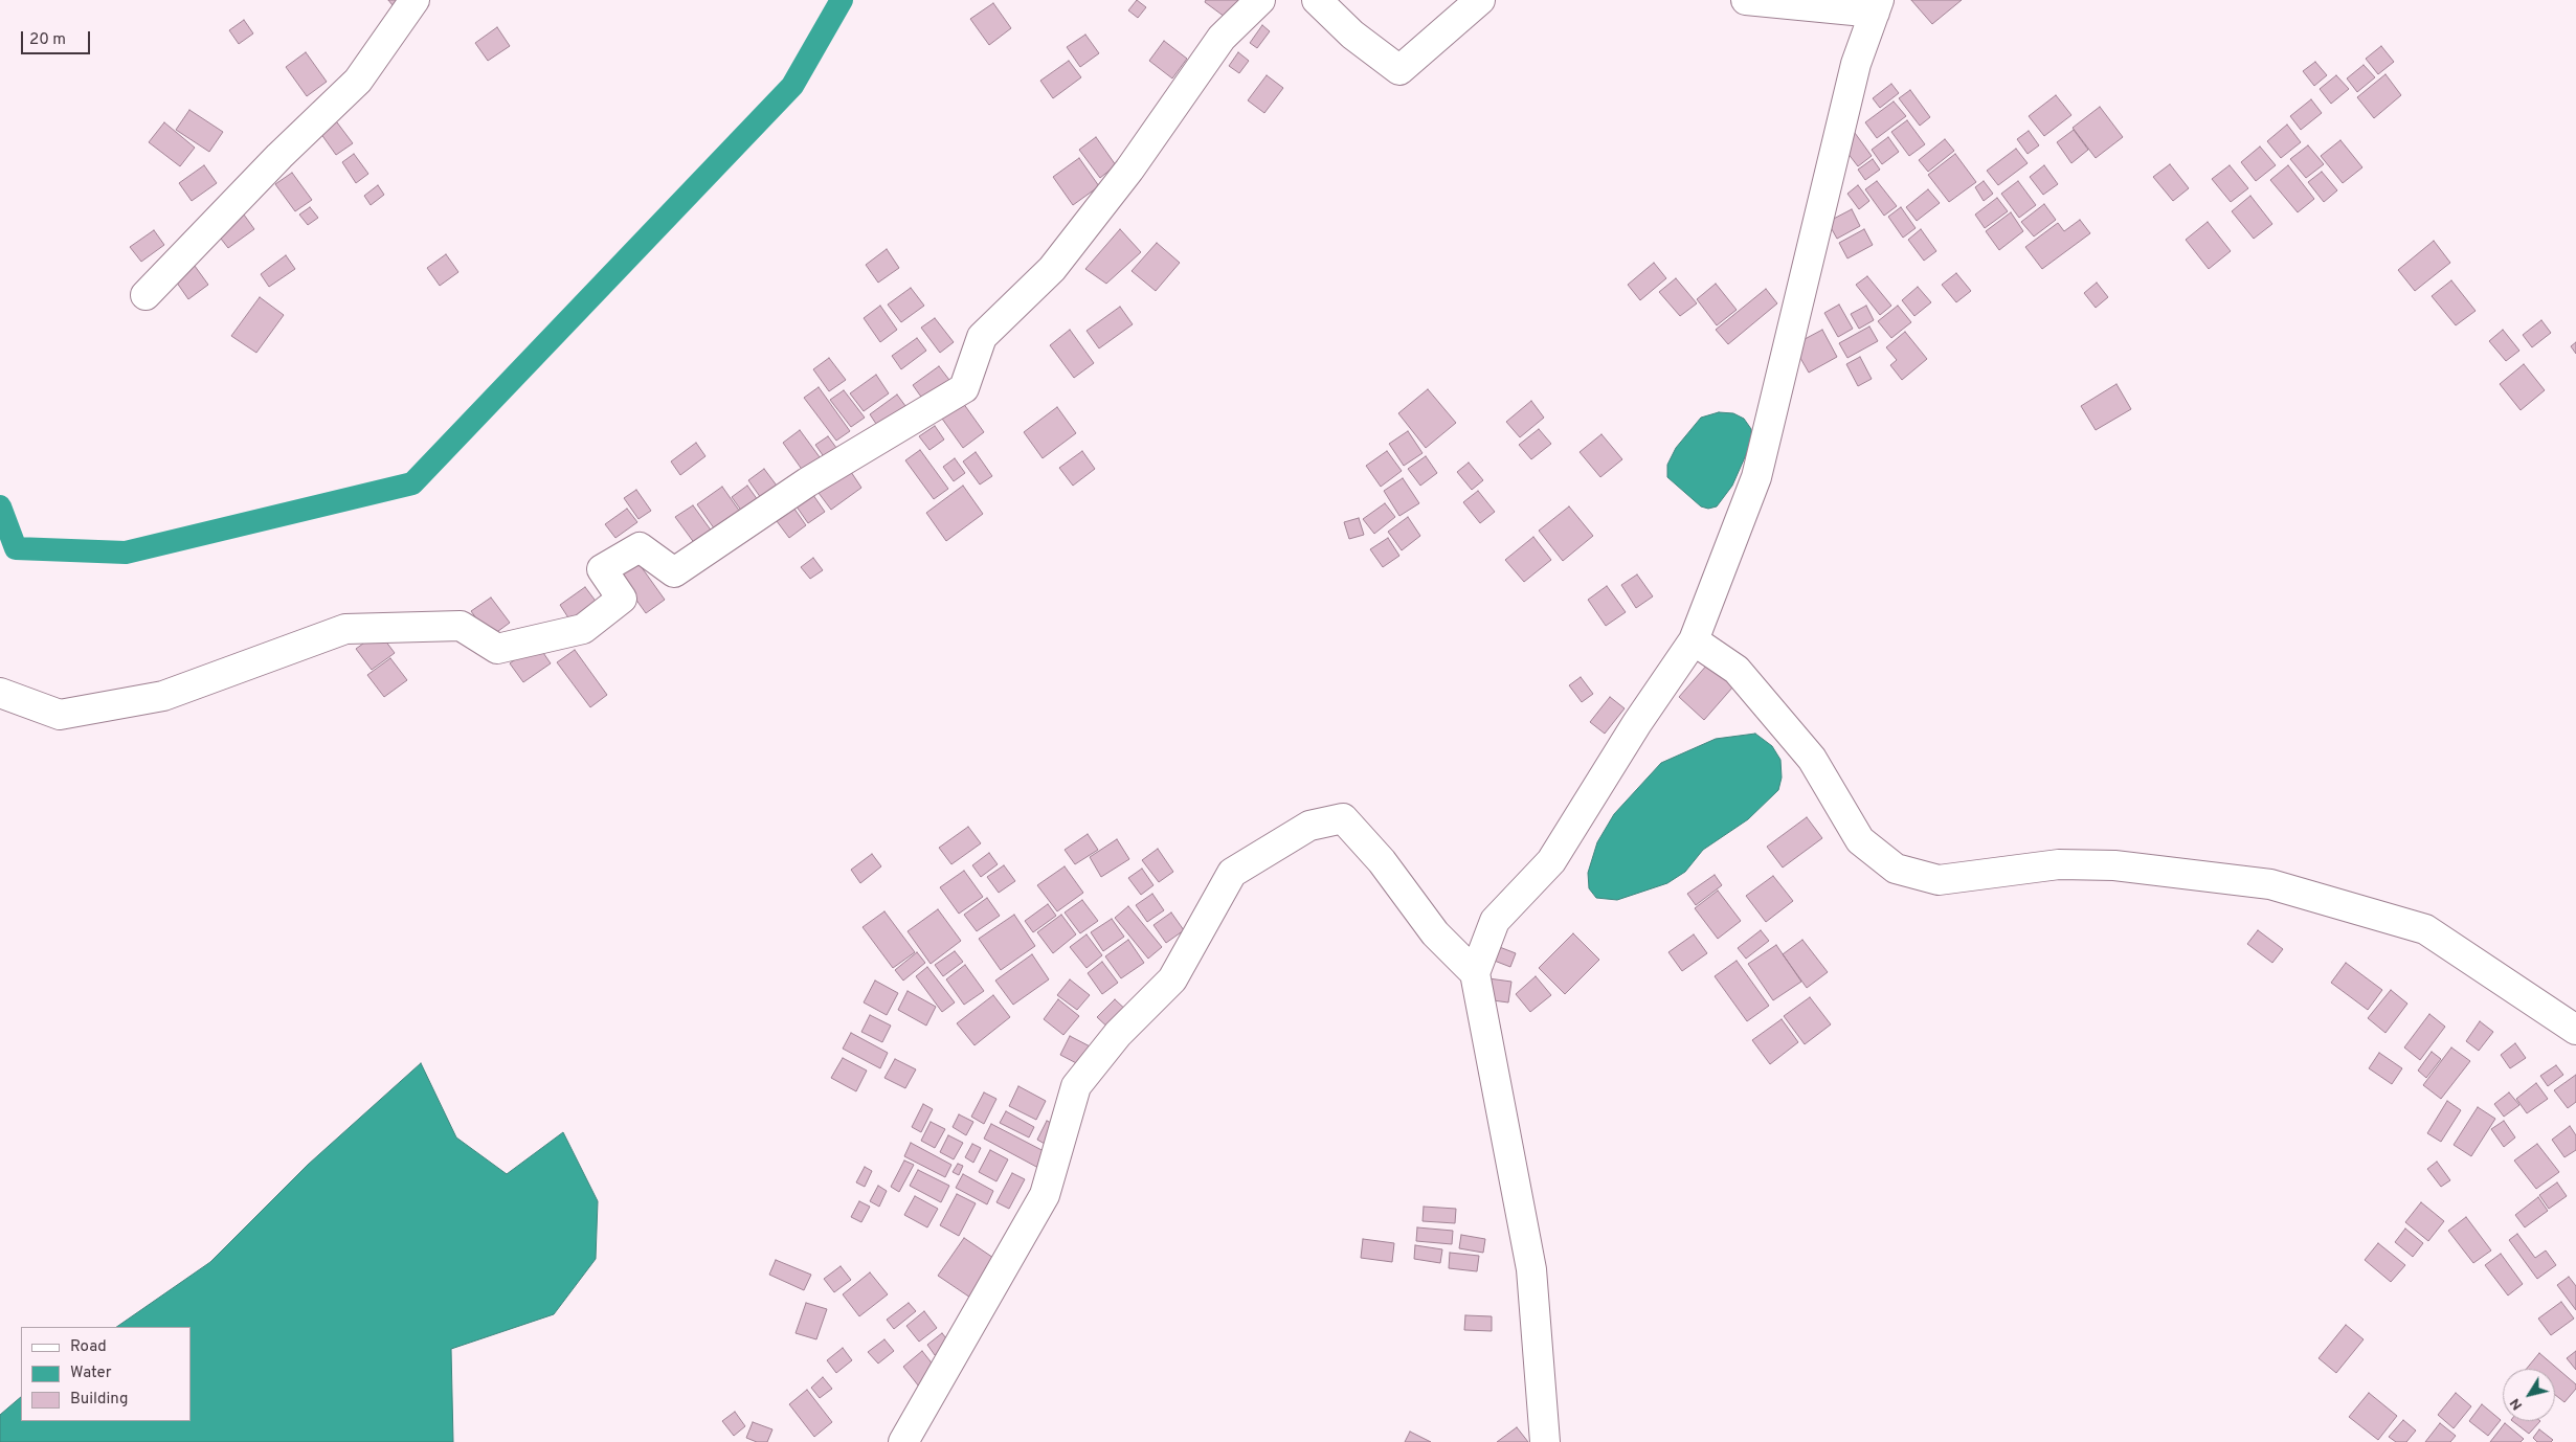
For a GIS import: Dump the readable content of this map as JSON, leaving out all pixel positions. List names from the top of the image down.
{
  "legend": ["Road", "Water", "Building"],
  "scale_bar": "20 m",
  "north": "bottom left"
}
